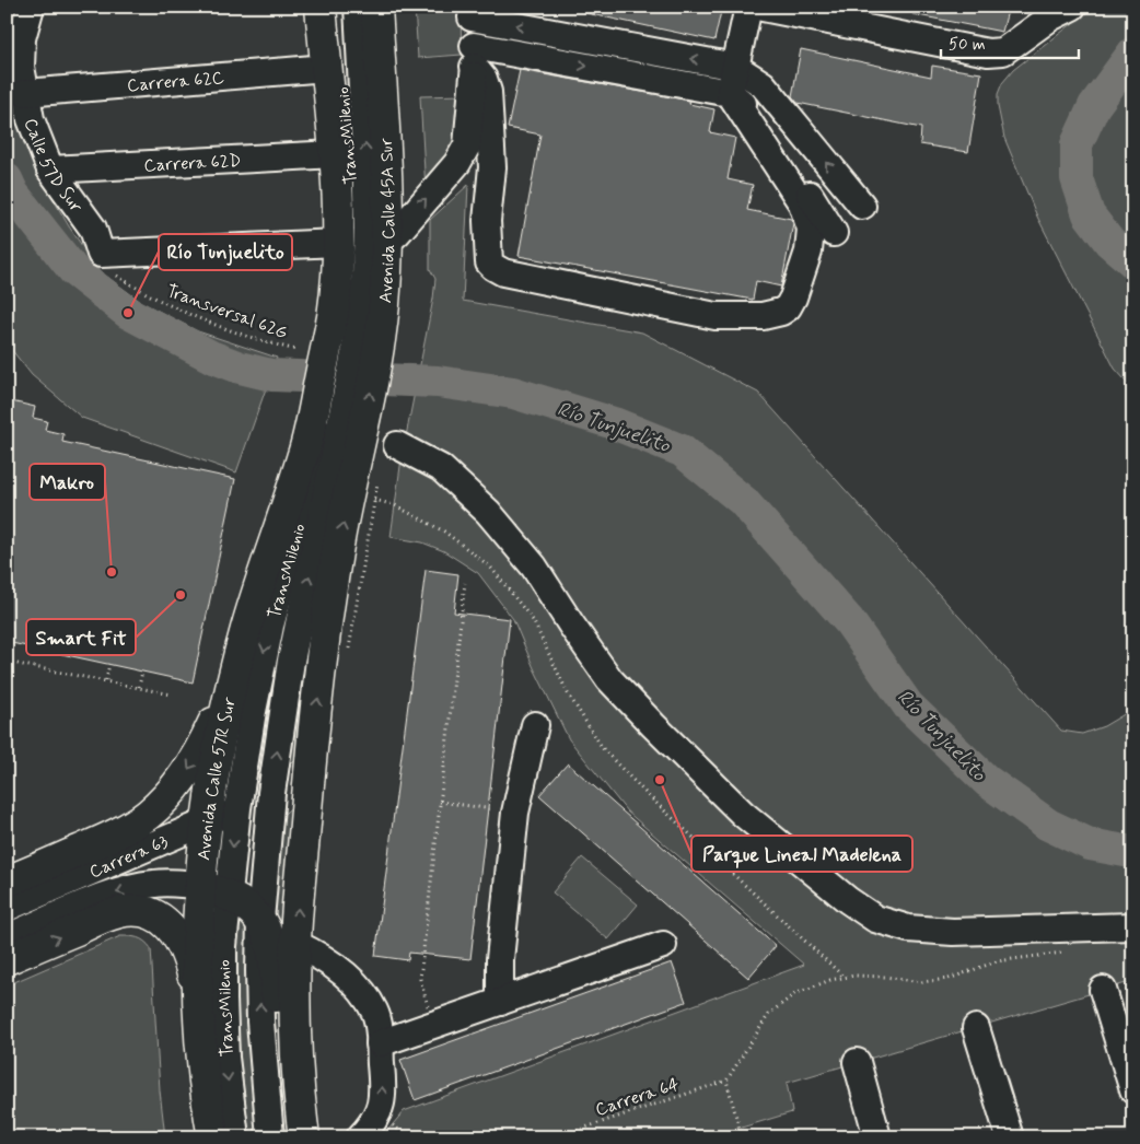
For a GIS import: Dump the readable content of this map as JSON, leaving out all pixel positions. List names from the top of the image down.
{
  "streets": {
    "highway": ["Avenida Calle 45A Sur", "Avenida Calle 57R Sur"],
    "street": [
      "Carrera 62C",
      "TransMilenio",
      "Carrera 62D",
      "Calle 57D Sur",
      "Carrera 63"
    ],
    "path": ["Transversal 62G", "Carrera 64"]
  },
  "crossings": [
    ["Carrera 62C", "Calle 57D Sur"],
    ["Carrera 62C", "Avenida Calle 45A Sur"],
    ["TransMilenio", "Avenida Calle 45A Sur"],
    ["TransMilenio", "Avenida Calle 57R Sur"],
    ["TransMilenio", "Carrera 63"],
    ["Carrera 62D", "Calle 57D Sur"],
    ["Carrera 62D", "Avenida Calle 45A Sur"],
    ["Calle 57D Sur", "Transversal 62G"],
    ["Avenida Calle 45A Sur", "Avenida Calle 57R Sur"],
    ["Avenida Calle 57R Sur", "Carrera 63"]
  ],
  "water": ["Río Tunjuelito"],
  "places": [
    "Río Tunjuelito",
    "Makro",
    "Smart Fit",
    "Parque Lineal Madelena"
  ],
  "scale_bar": "50 m"
}
